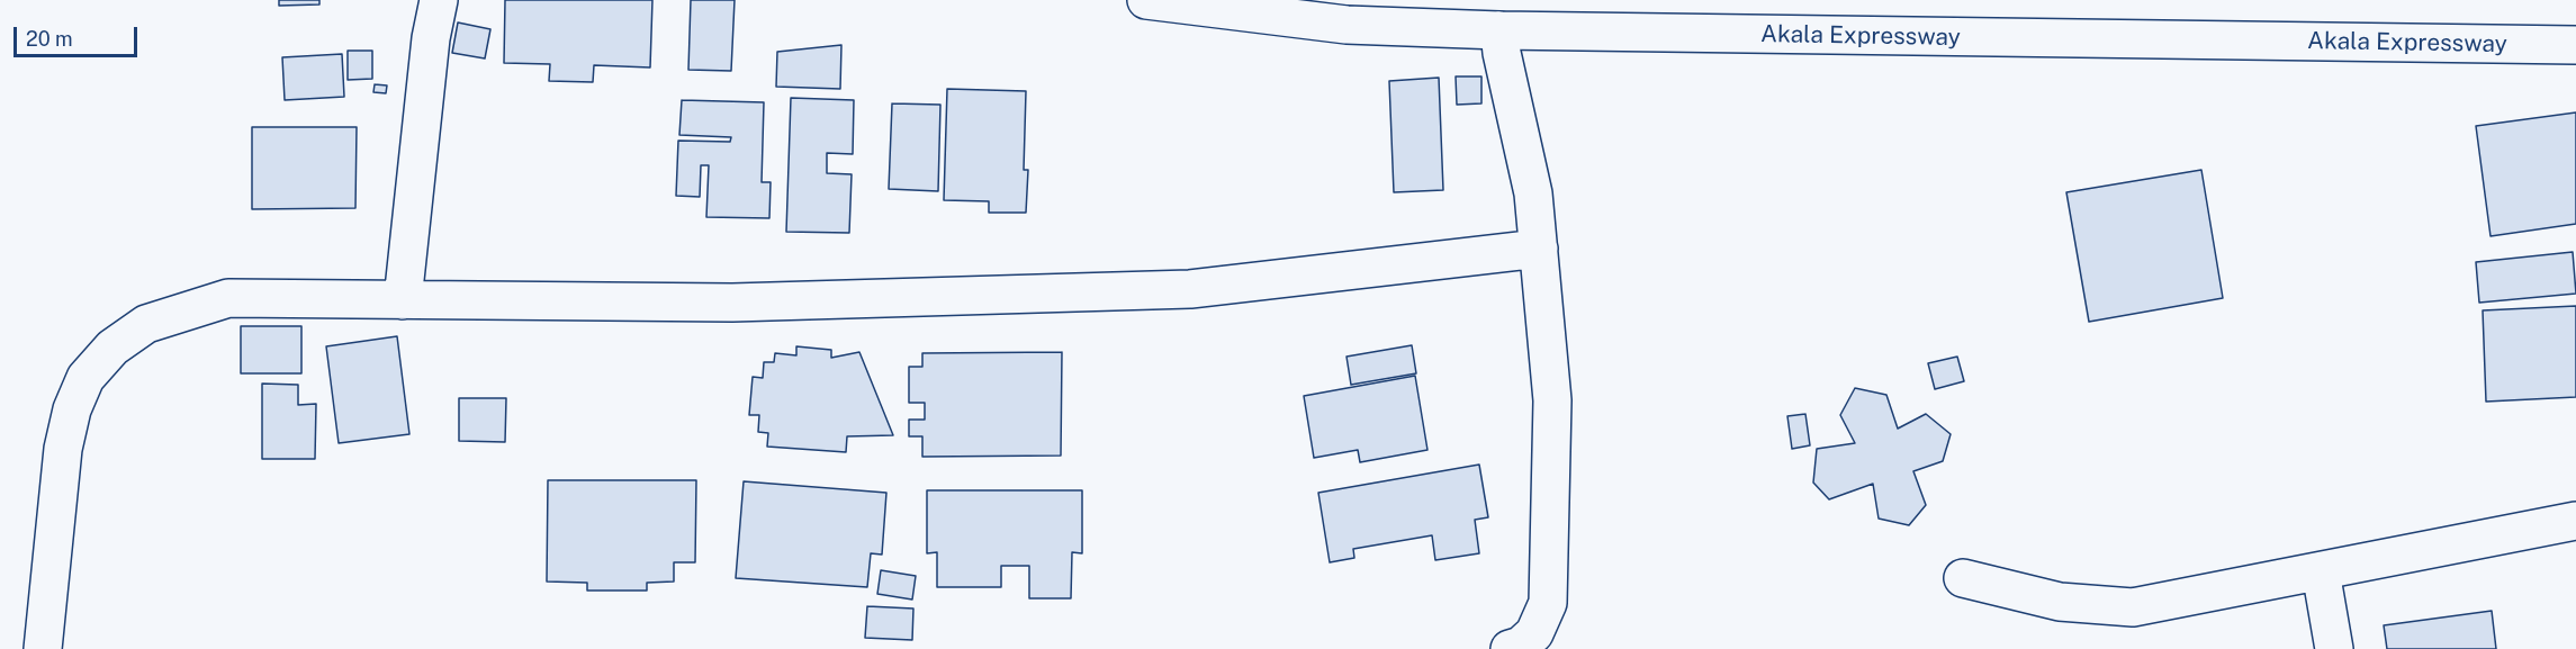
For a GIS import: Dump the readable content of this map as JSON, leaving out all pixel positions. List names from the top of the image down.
{
  "streets": {
    "street": ["Akala Expressway"]
  },
  "scale_bar": "20 m"
}
